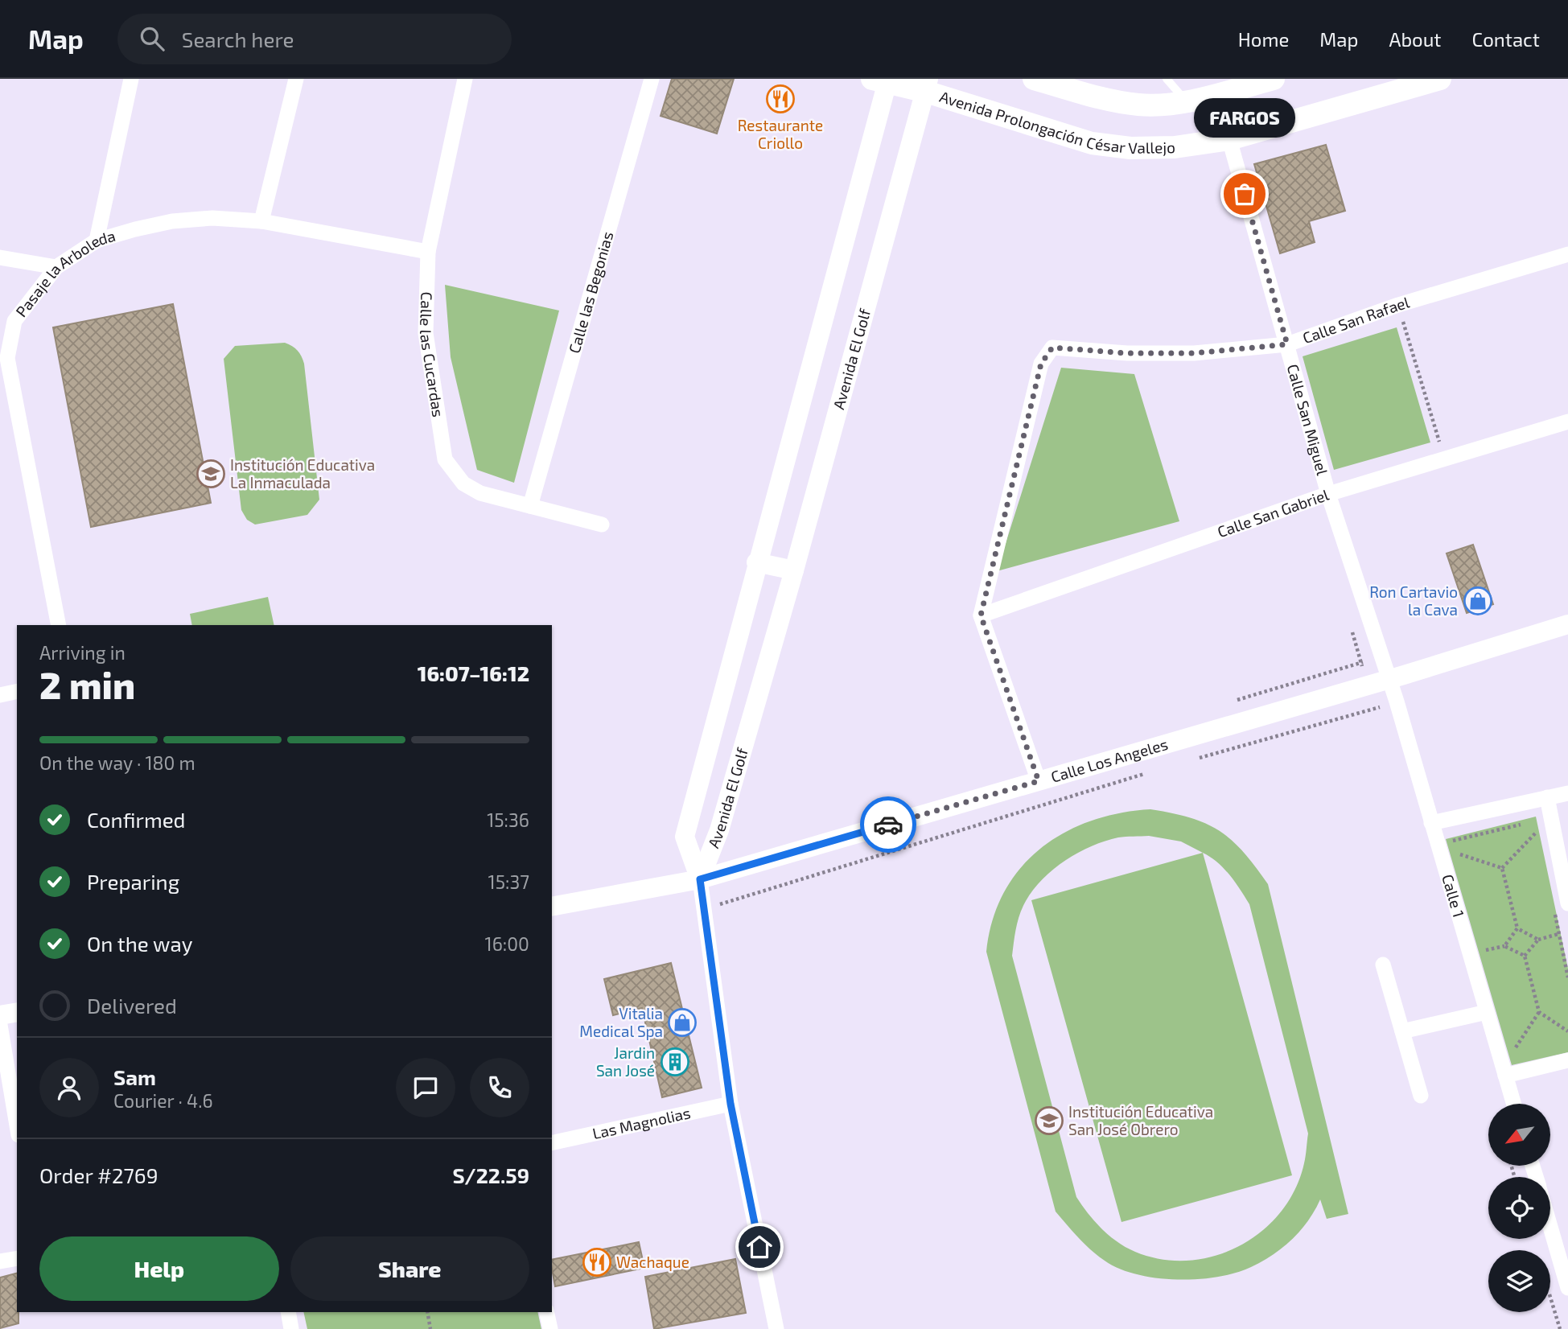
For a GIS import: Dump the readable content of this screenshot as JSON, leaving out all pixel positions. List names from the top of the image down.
{
  "streets": {
    "main road": ["Avenida Prolongación César Vallejo"],
    "street": [
      "Pasaje la Arboleda",
      "Calle las Begonias",
      "Calle San Rafael",
      "Calle las Cucardas",
      "Avenida El Golf",
      "Calle San Miguel",
      "Calle San Gabriel",
      "Calle Los Angeles",
      "Calle 1",
      "Las Magnolias"
    ]
  },
  "crossings": [
    ["Avenida Prolongación César Vallejo", "Avenida El Golf"],
    ["Avenida Prolongación César Vallejo", "Calle San Miguel"],
    ["Pasaje la Arboleda", "Calle las Cucardas"],
    ["Calle las Begonias", "Calle las Cucardas"],
    ["Calle San Rafael", "Calle San Miguel"],
    ["Calle San Rafael", "Calle San Gabriel"],
    ["Avenida El Golf", "Calle Los Angeles"],
    ["Calle San Miguel", "Calle San Gabriel"],
    ["Calle San Miguel", "Calle Los Angeles"],
    ["Calle San Miguel", "Calle 1"],
    ["Calle Los Angeles", "Calle 1"]
  ],
  "places": {
    "restaurant": ["Restaurante Criollo", "Wachaque"],
    "other": ["FARGOS"],
    "school or university": ["Institución Educativa La Inmaculada", "Institución Educativa San José Obrero"],
    "shop": ["Ron Cartavio la Cava", "Vitalia Medical Spa"],
    "building": ["Jardin San José"]
  },
  "north": "bottom left",
  "page": {
    "header": "Map",
    "search": "Search here",
    "nav": [
      "Home",
      "Map",
      "About",
      "Contact"
    ],
    "bubble": "FARGOS",
    "heading": ["2 min", "Arriving in", "16:07–16:12"],
    "panel": [
      "Sam",
      "Courier · 4.6",
      "Order #2769",
      "S/22.59"
    ],
    "bar": "On the way · 180 m",
    "list": [
      ["Confirmed", "15:36"],
      ["Preparing", "15:37"],
      ["On the way", "16:00"],
      "Delivered"
    ],
    "buttons": ["Help", "Share"]
  }
}
